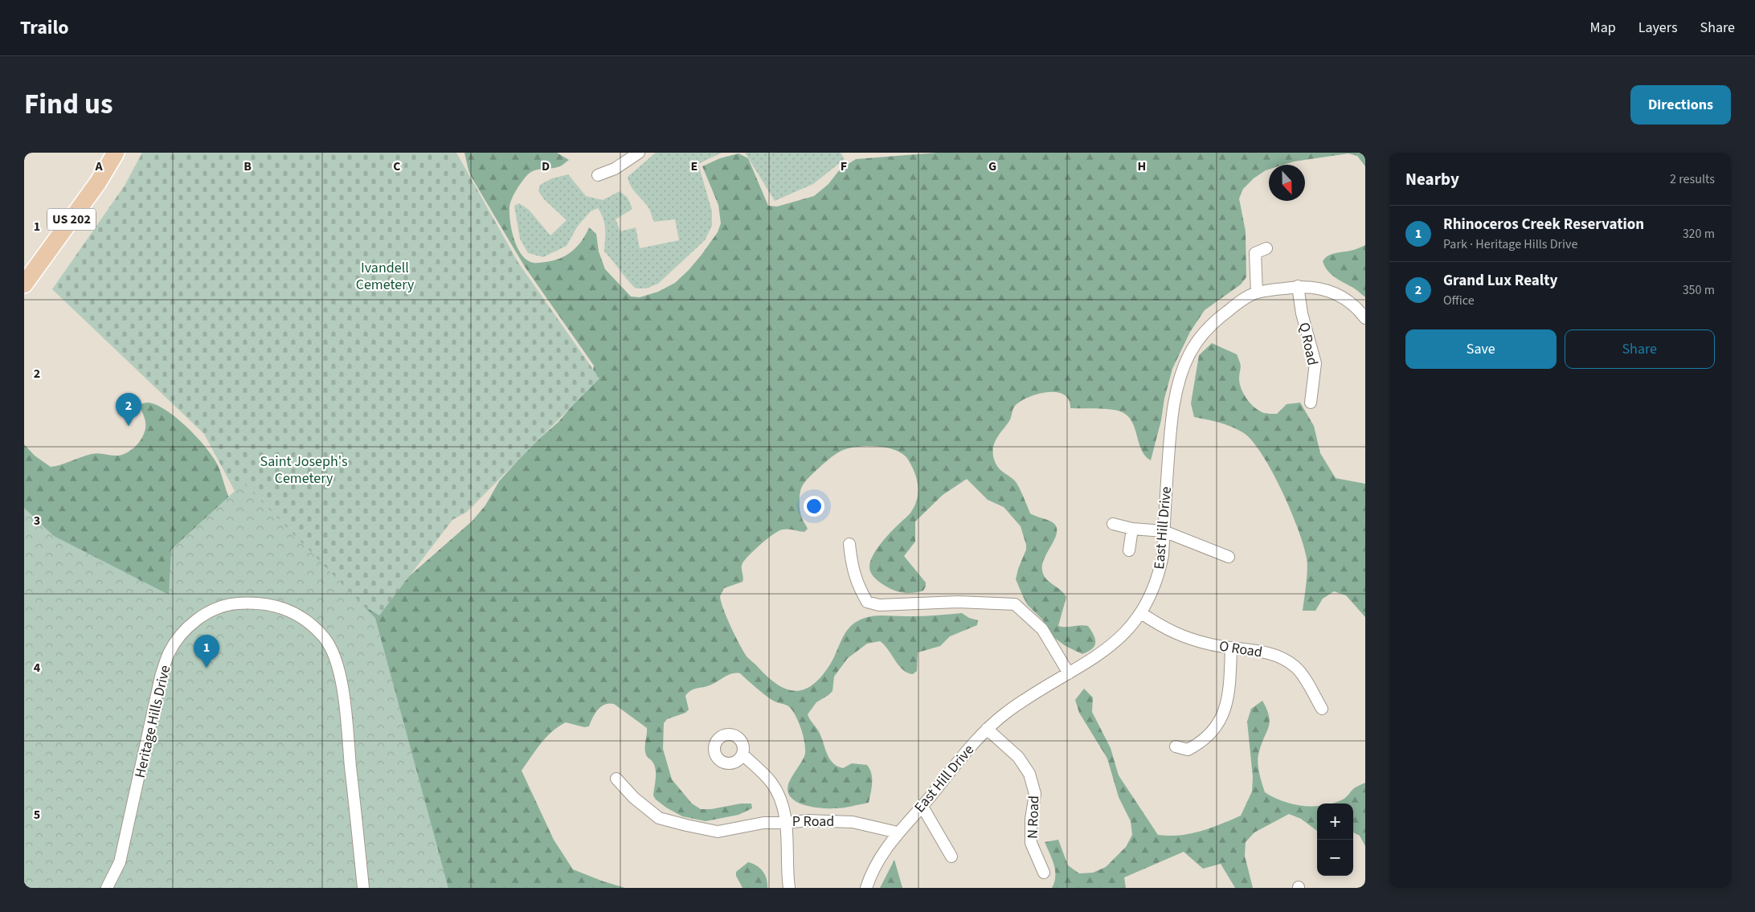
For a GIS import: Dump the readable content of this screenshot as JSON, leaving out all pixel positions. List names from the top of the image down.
{
  "streets": {
    "main road": ["US 202"],
    "street": [
      "Q Road",
      "East Hill Drive",
      "O Road",
      "Heritage Hills Drive",
      "N Road",
      "P Road"
    ]
  },
  "crossings": [
    ["Q Road", "East Hill Drive"],
    ["East Hill Drive", "O Road"],
    ["East Hill Drive", "N Road"],
    ["East Hill Drive", "P Road"]
  ],
  "parks": ["Ivandell Cemetery", "Saint Joseph's Cemetery"],
  "north": "bottom",
  "page": {
    "header": "Trailo",
    "nav": ["Map", "Layers", "Share"],
    "title": "Find us",
    "buttons": [
      "Directions",
      ["Save", "Share"]
    ],
    "heading": ["Nearby", "2 results"],
    "list": [
      {
        "mark": "1",
        "name": "Rhinoceros Creek Reservation",
        "note": "Park · Heritage Hills Drive",
        "value": "320 m"
      },
      {
        "mark": "2",
        "name": "Grand Lux Realty",
        "note": "Office",
        "value": "350 m"
      }
    ],
    "pins": ["2", "1"],
    "map_buttons": ["+", "−"]
  },
  "grid": {
    "columns": [
      "A",
      "B",
      "C",
      "D",
      "E",
      "F",
      "G",
      "H"
    ],
    "rows": [
      "1",
      "2",
      "3",
      "4",
      "5"
    ]
  }
}
